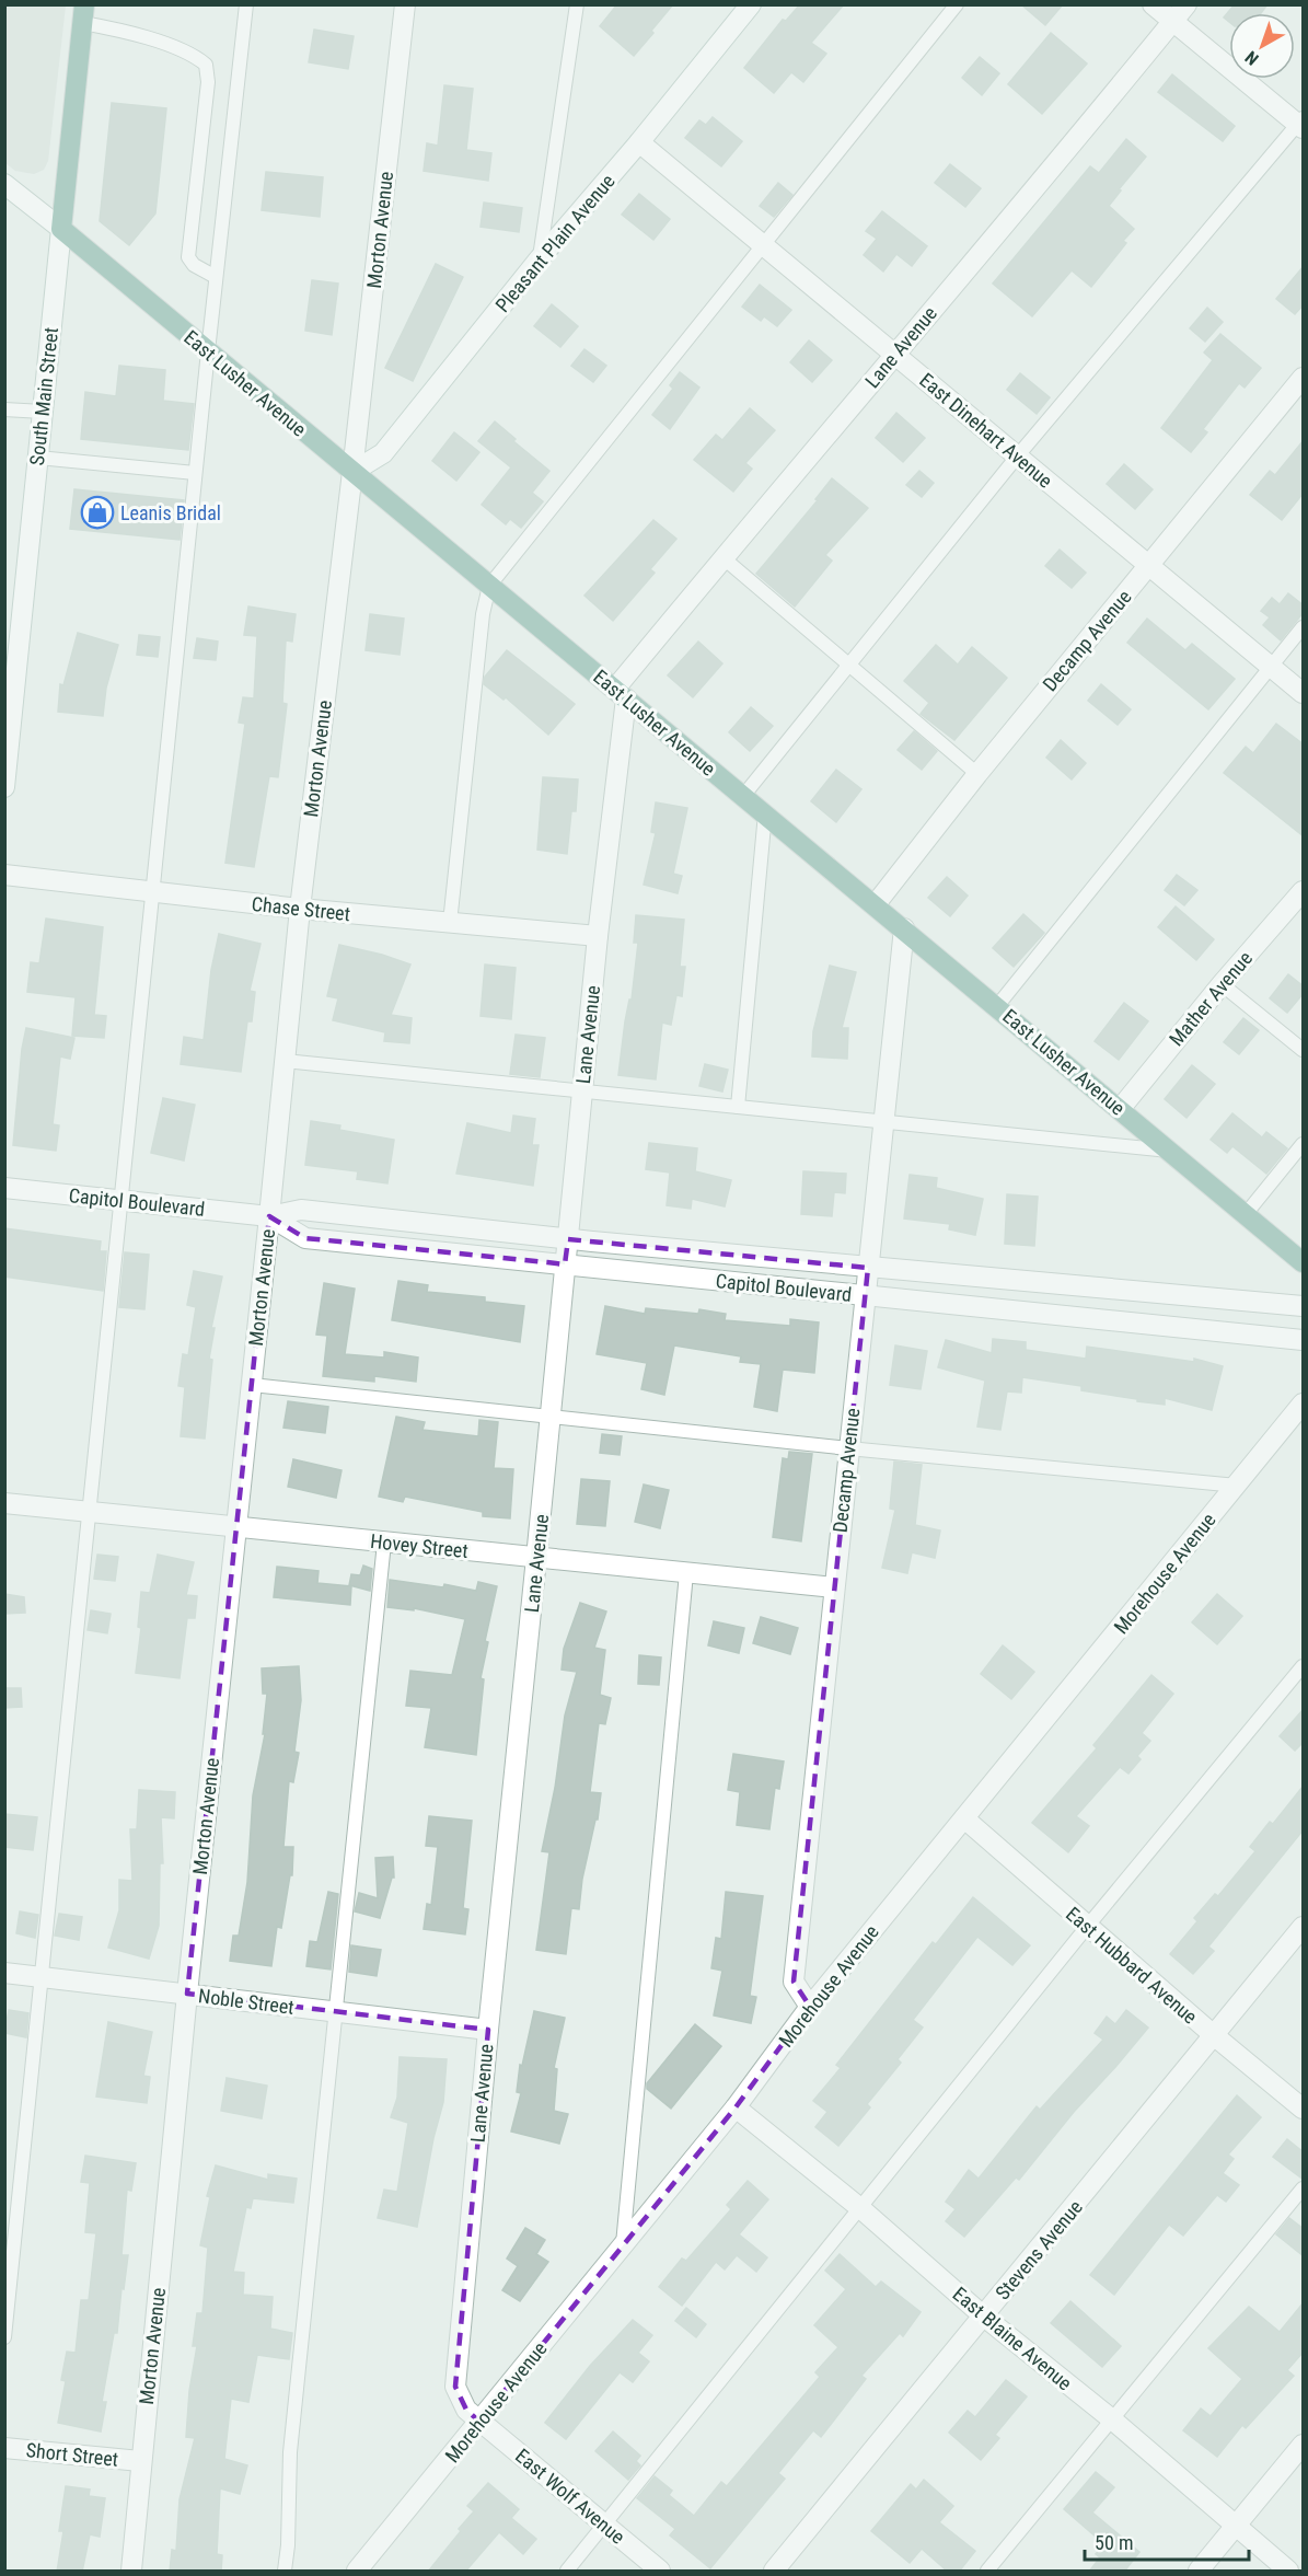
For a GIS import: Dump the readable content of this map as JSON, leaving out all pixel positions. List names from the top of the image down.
{
  "streets": {
    "main road": ["East Lusher Avenue", "South Main Street"],
    "street": [
      "Morton Avenue",
      "Pleasant Plain Avenue",
      "Lane Avenue",
      "East Dinehart Avenue",
      "Decamp Avenue",
      "Chase Street",
      "Mather Avenue",
      "Capitol Boulevard",
      "Hovey Street",
      "Morehouse Avenue",
      "East Hubbard Avenue",
      "Noble Street",
      "Stevens Avenue",
      "East Blaine Avenue",
      "Short Street",
      "East Wolf Avenue"
    ]
  },
  "crossings": [
    ["Morton Avenue", "Pleasant Plain Avenue"],
    ["Morton Avenue", "East Lusher Avenue"],
    ["Morton Avenue", "Chase Street"],
    ["Morton Avenue", "Capitol Boulevard"],
    ["Morton Avenue", "Hovey Street"],
    ["Morton Avenue", "Noble Street"],
    ["Morton Avenue", "Short Street"],
    ["Pleasant Plain Avenue", "East Lusher Avenue"],
    ["Pleasant Plain Avenue", "East Dinehart Avenue"],
    ["Lane Avenue", "East Lusher Avenue"],
    ["Lane Avenue", "East Dinehart Avenue"],
    ["Lane Avenue", "Chase Street"],
    ["Lane Avenue", "Capitol Boulevard"],
    ["Lane Avenue", "Hovey Street"],
    ["Lane Avenue", "Morehouse Avenue"],
    ["Lane Avenue", "Noble Street"],
    ["Lane Avenue", "East Wolf Avenue"],
    ["East Lusher Avenue", "South Main Street"],
    ["East Lusher Avenue", "Decamp Avenue"],
    ["East Lusher Avenue", "Mather Avenue"],
    ["East Dinehart Avenue", "Decamp Avenue"],
    ["Decamp Avenue", "Capitol Boulevard"],
    ["Decamp Avenue", "Hovey Street"],
    ["Decamp Avenue", "Morehouse Avenue"],
    ["Morehouse Avenue", "East Hubbard Avenue"],
    ["Morehouse Avenue", "East Blaine Avenue"],
    ["Morehouse Avenue", "East Wolf Avenue"],
    ["East Hubbard Avenue", "Stevens Avenue"],
    ["Stevens Avenue", "East Blaine Avenue"]
  ],
  "places": {
    "shop": ["Leanis Bridal"]
  },
  "scale_bar": "50 m",
  "north": "bottom left"
}
